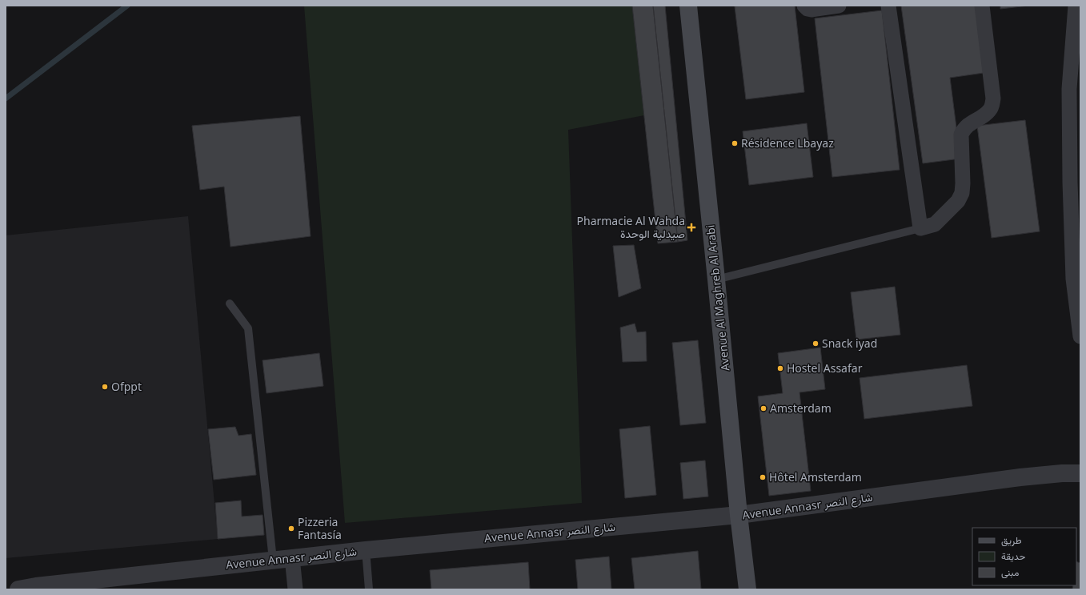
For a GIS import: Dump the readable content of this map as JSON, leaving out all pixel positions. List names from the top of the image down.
{
  "streets": {
    "main road": ["Avenue Al Maghreb Al Arabi"],
    "street": ["Avenue Annasr شارع النصر"]
  },
  "crossings": [
    ["Avenue Al Maghreb Al Arabi", "Avenue Annasr شارع النصر"]
  ],
  "places": {
    "other": [
      "Résidence Lbayaz",
      "Snack iyad",
      "Hostel Assafar",
      "Ofppt",
      "Amsterdam",
      "Hôtel Amsterdam",
      "Pizzeria Fantasía"
    ],
    "health": ["Pharmacie Al Wahda صيدلية الوحدة"]
  },
  "legend": ["طريق", "حديقة", "مبنى"]
}
